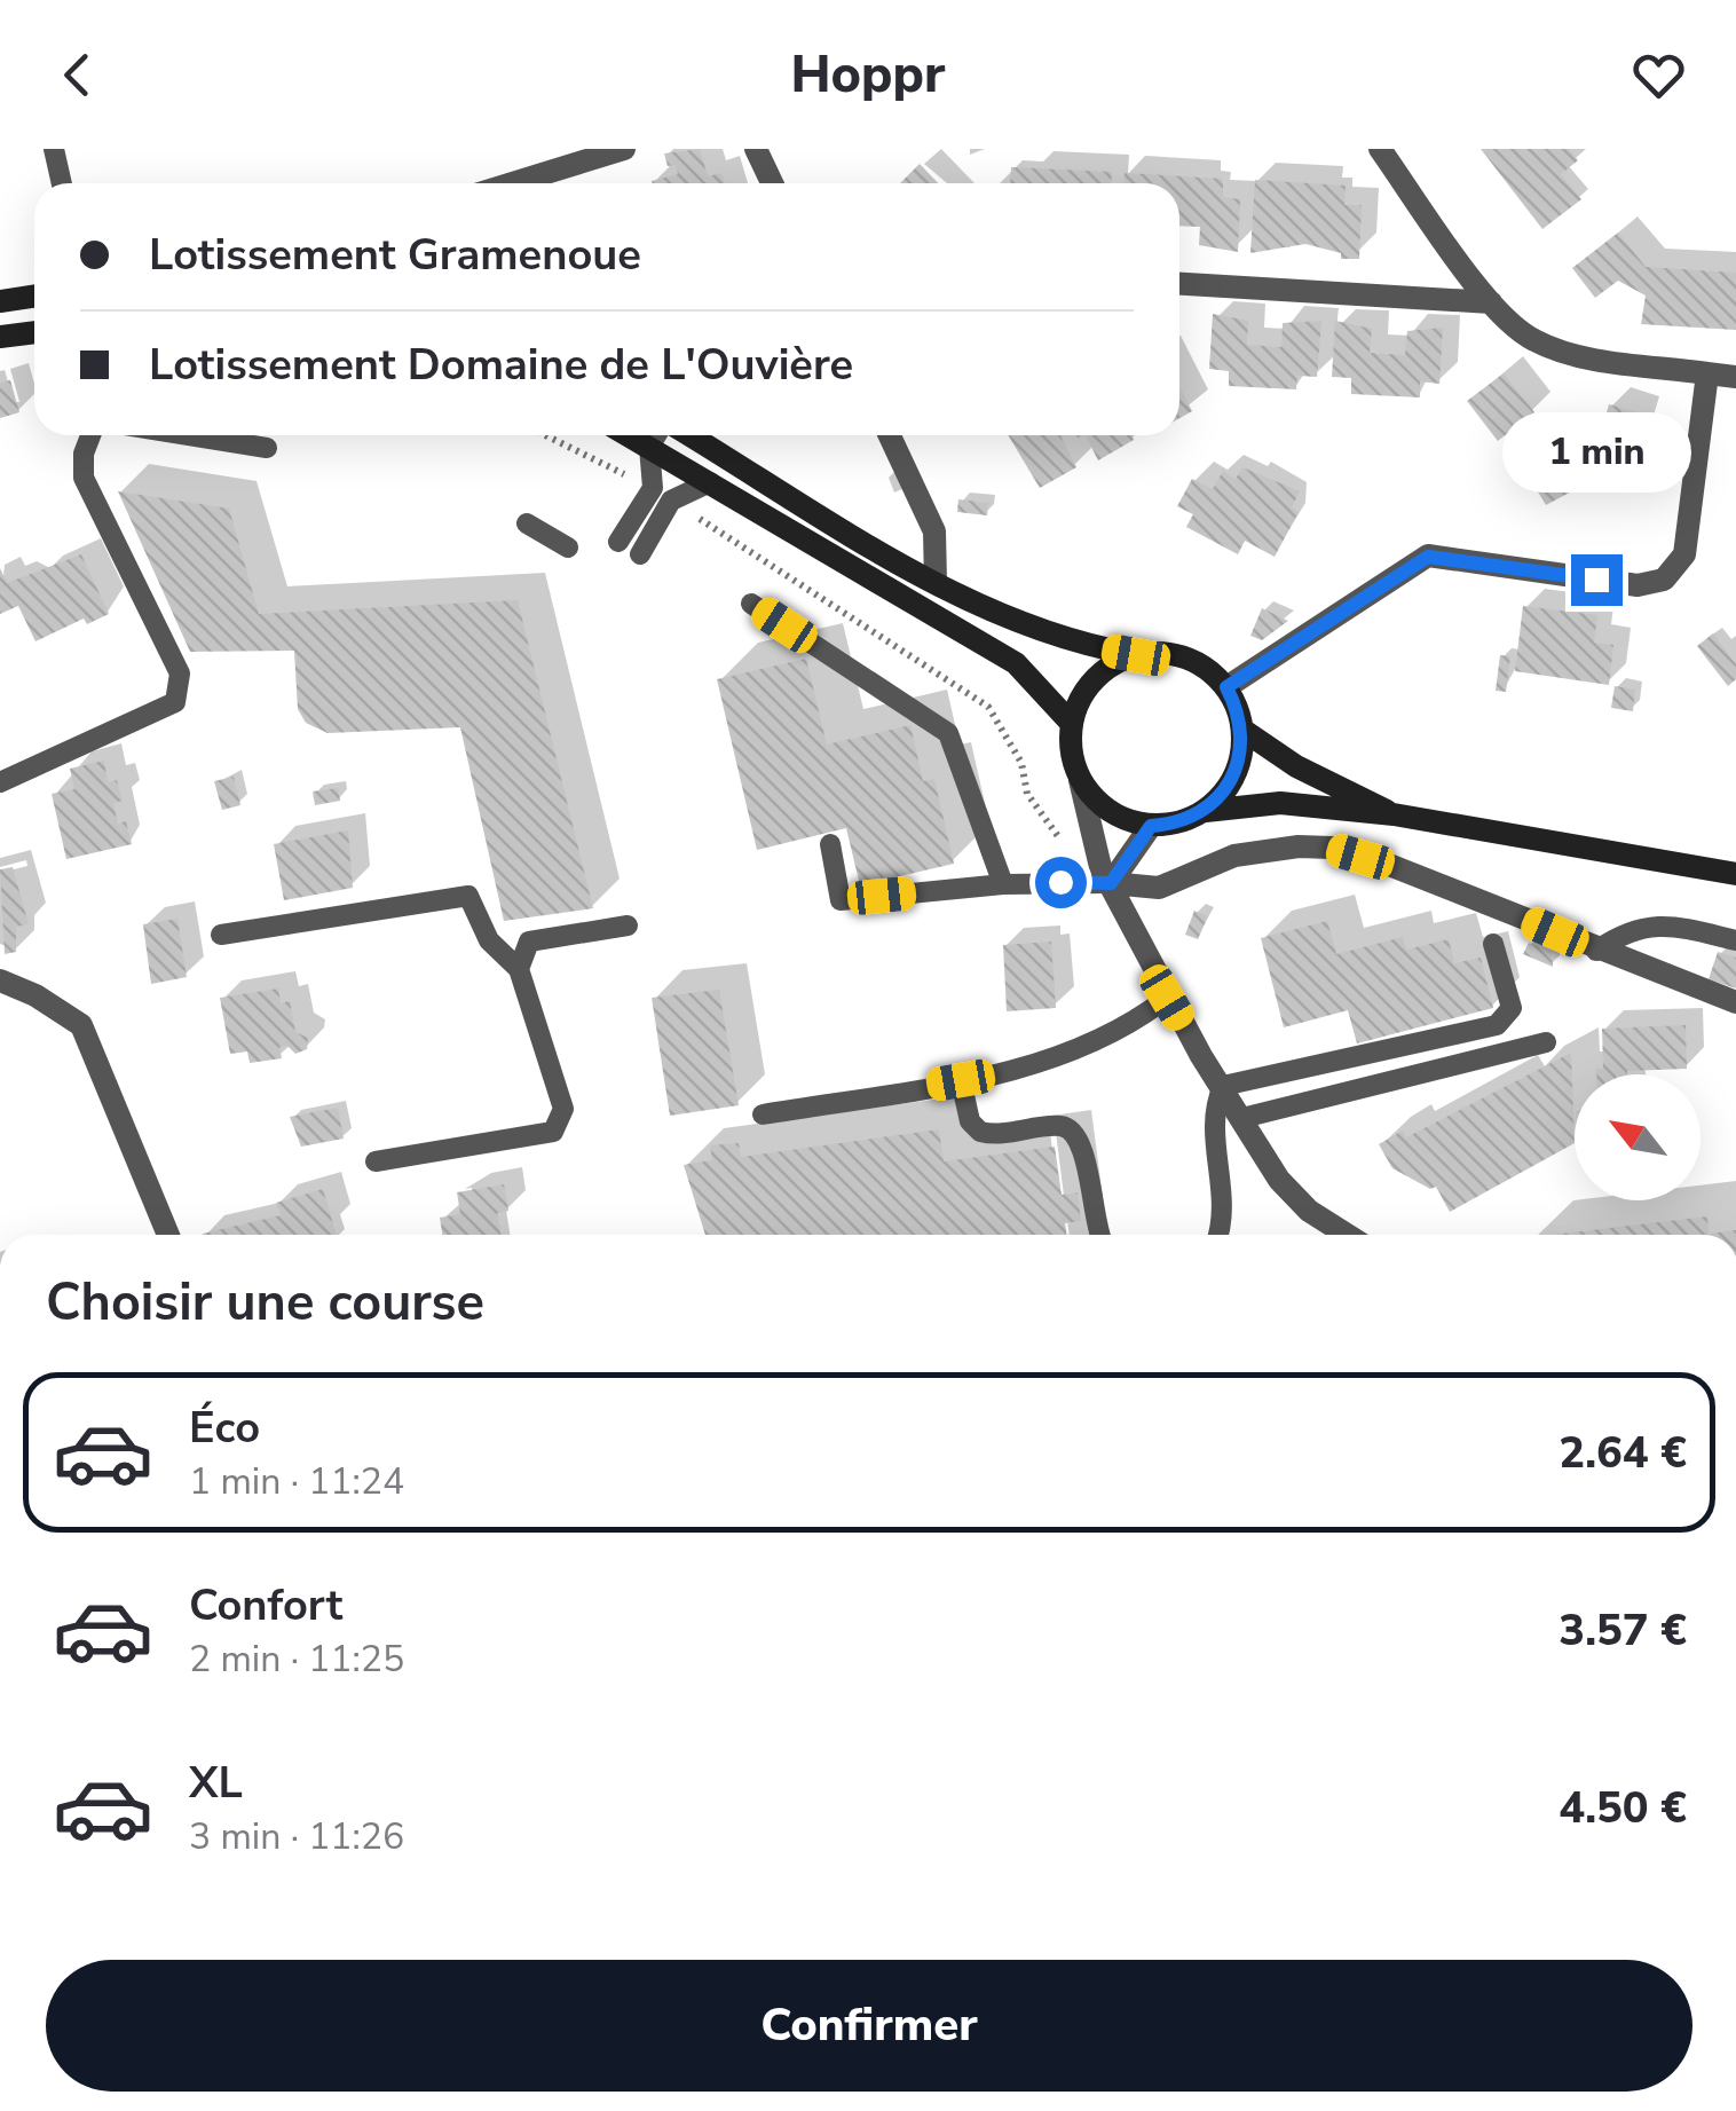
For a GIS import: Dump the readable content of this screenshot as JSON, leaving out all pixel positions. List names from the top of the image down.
{
  "north": "top left",
  "page": {
    "header": "Hoppr",
    "banner": ["Lotissement Gramenoue", "Lotissement Domaine de L'Ouvière"],
    "bubble": "1 min",
    "heading": "Choisir une course",
    "list": [
      {
        "name": "Éco",
        "note": "1 min · 11:24",
        "value": "2.64 €"
      },
      {
        "name": "Confort",
        "note": "2 min · 11:25",
        "value": "3.57 €"
      },
      {
        "name": "XL",
        "note": "3 min · 11:26",
        "value": "4.50 €"
      }
    ],
    "buttons": "Confirmer"
  }
}
